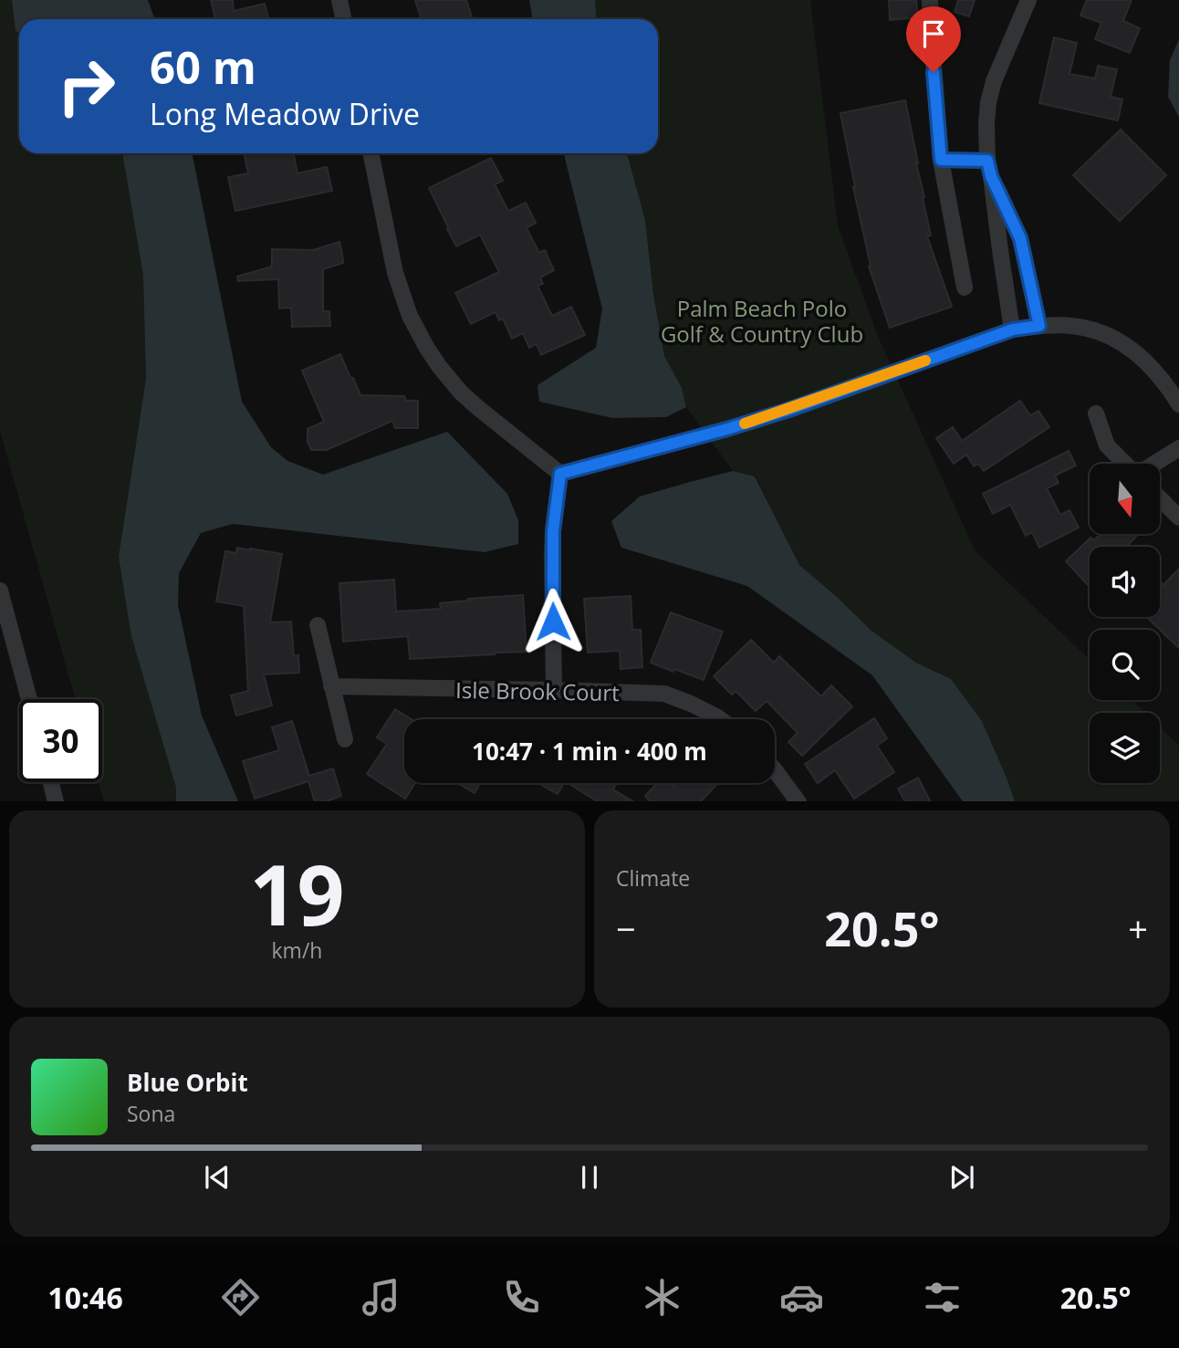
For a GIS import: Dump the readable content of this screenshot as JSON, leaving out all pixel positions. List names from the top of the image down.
{
  "streets": {
    "street": ["Isle Brook Court"]
  },
  "parks": ["Palm Beach Polo Golf & Country Club"],
  "north": "bottom",
  "page": {
    "turn": ["60 m", "Long Meadow Drive"],
    "limit": "30",
    "trip": "10:47 · 1 min · 400 m",
    "tile": [
      ["19", "km/h"],
      "Climate"
    ],
    "heat": ["−", "20.5°", "+"],
    "song": ["Blue Orbit", "Sona"],
    "tabs": ["10:46", "20.5°"]
  }
}
